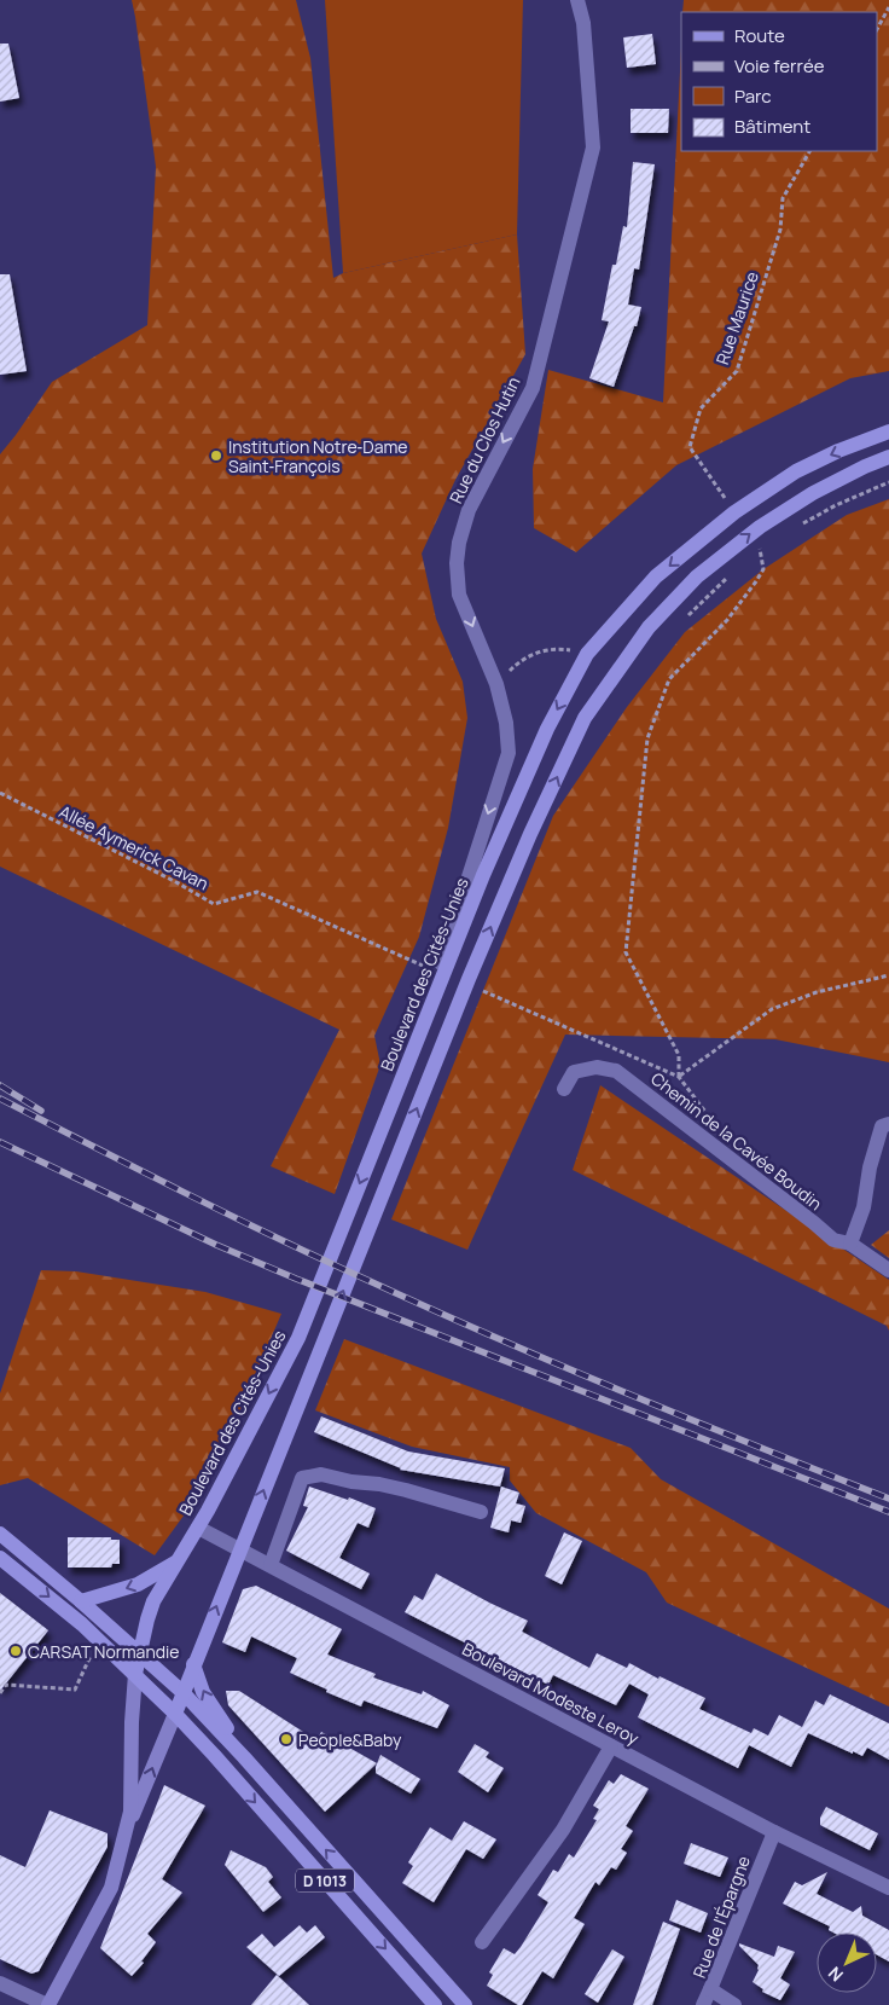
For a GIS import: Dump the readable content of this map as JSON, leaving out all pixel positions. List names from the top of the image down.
{
  "streets": {
    "main road": ["Boulevard des Cités-Unies", "D 1013"],
    "street": [
      "Rue du Clos Hutin",
      "Chemin de la Cavée Boudin",
      "Boulevard Modeste Leroy",
      "Rue de l'Épargne"
    ],
    "path": ["Rue Maurice", "Allée Aymerick Cavan"]
  },
  "crossings": [
    ["Rue Maurice", "Boulevard des Cités-Unies"],
    ["Rue du Clos Hutin", "Boulevard des Cités-Unies"],
    ["Boulevard des Cités-Unies", "Boulevard Modeste Leroy"],
    ["Boulevard des Cités-Unies", "D 1013"],
    ["Boulevard Modeste Leroy", "Rue de l'Épargne"]
  ],
  "one_way": ["Rue du Clos Hutin"],
  "places": ["Institution Notre‐Dame Saint‐François", "CARSAT Normandie", "People&Baby"],
  "legend": [
    "Route",
    "Voie ferrée",
    "Parc",
    "Bâtiment"
  ],
  "north": "bottom left"
}
